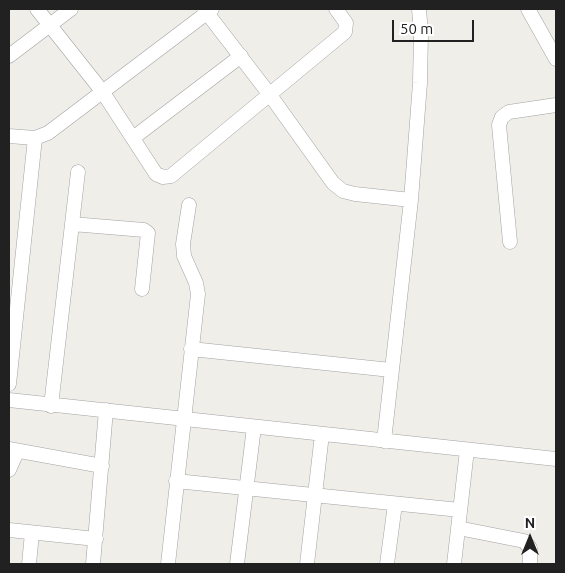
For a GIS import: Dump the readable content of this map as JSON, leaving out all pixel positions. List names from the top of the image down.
{
  "scale_bar": "50 m",
  "north": "top"
}
